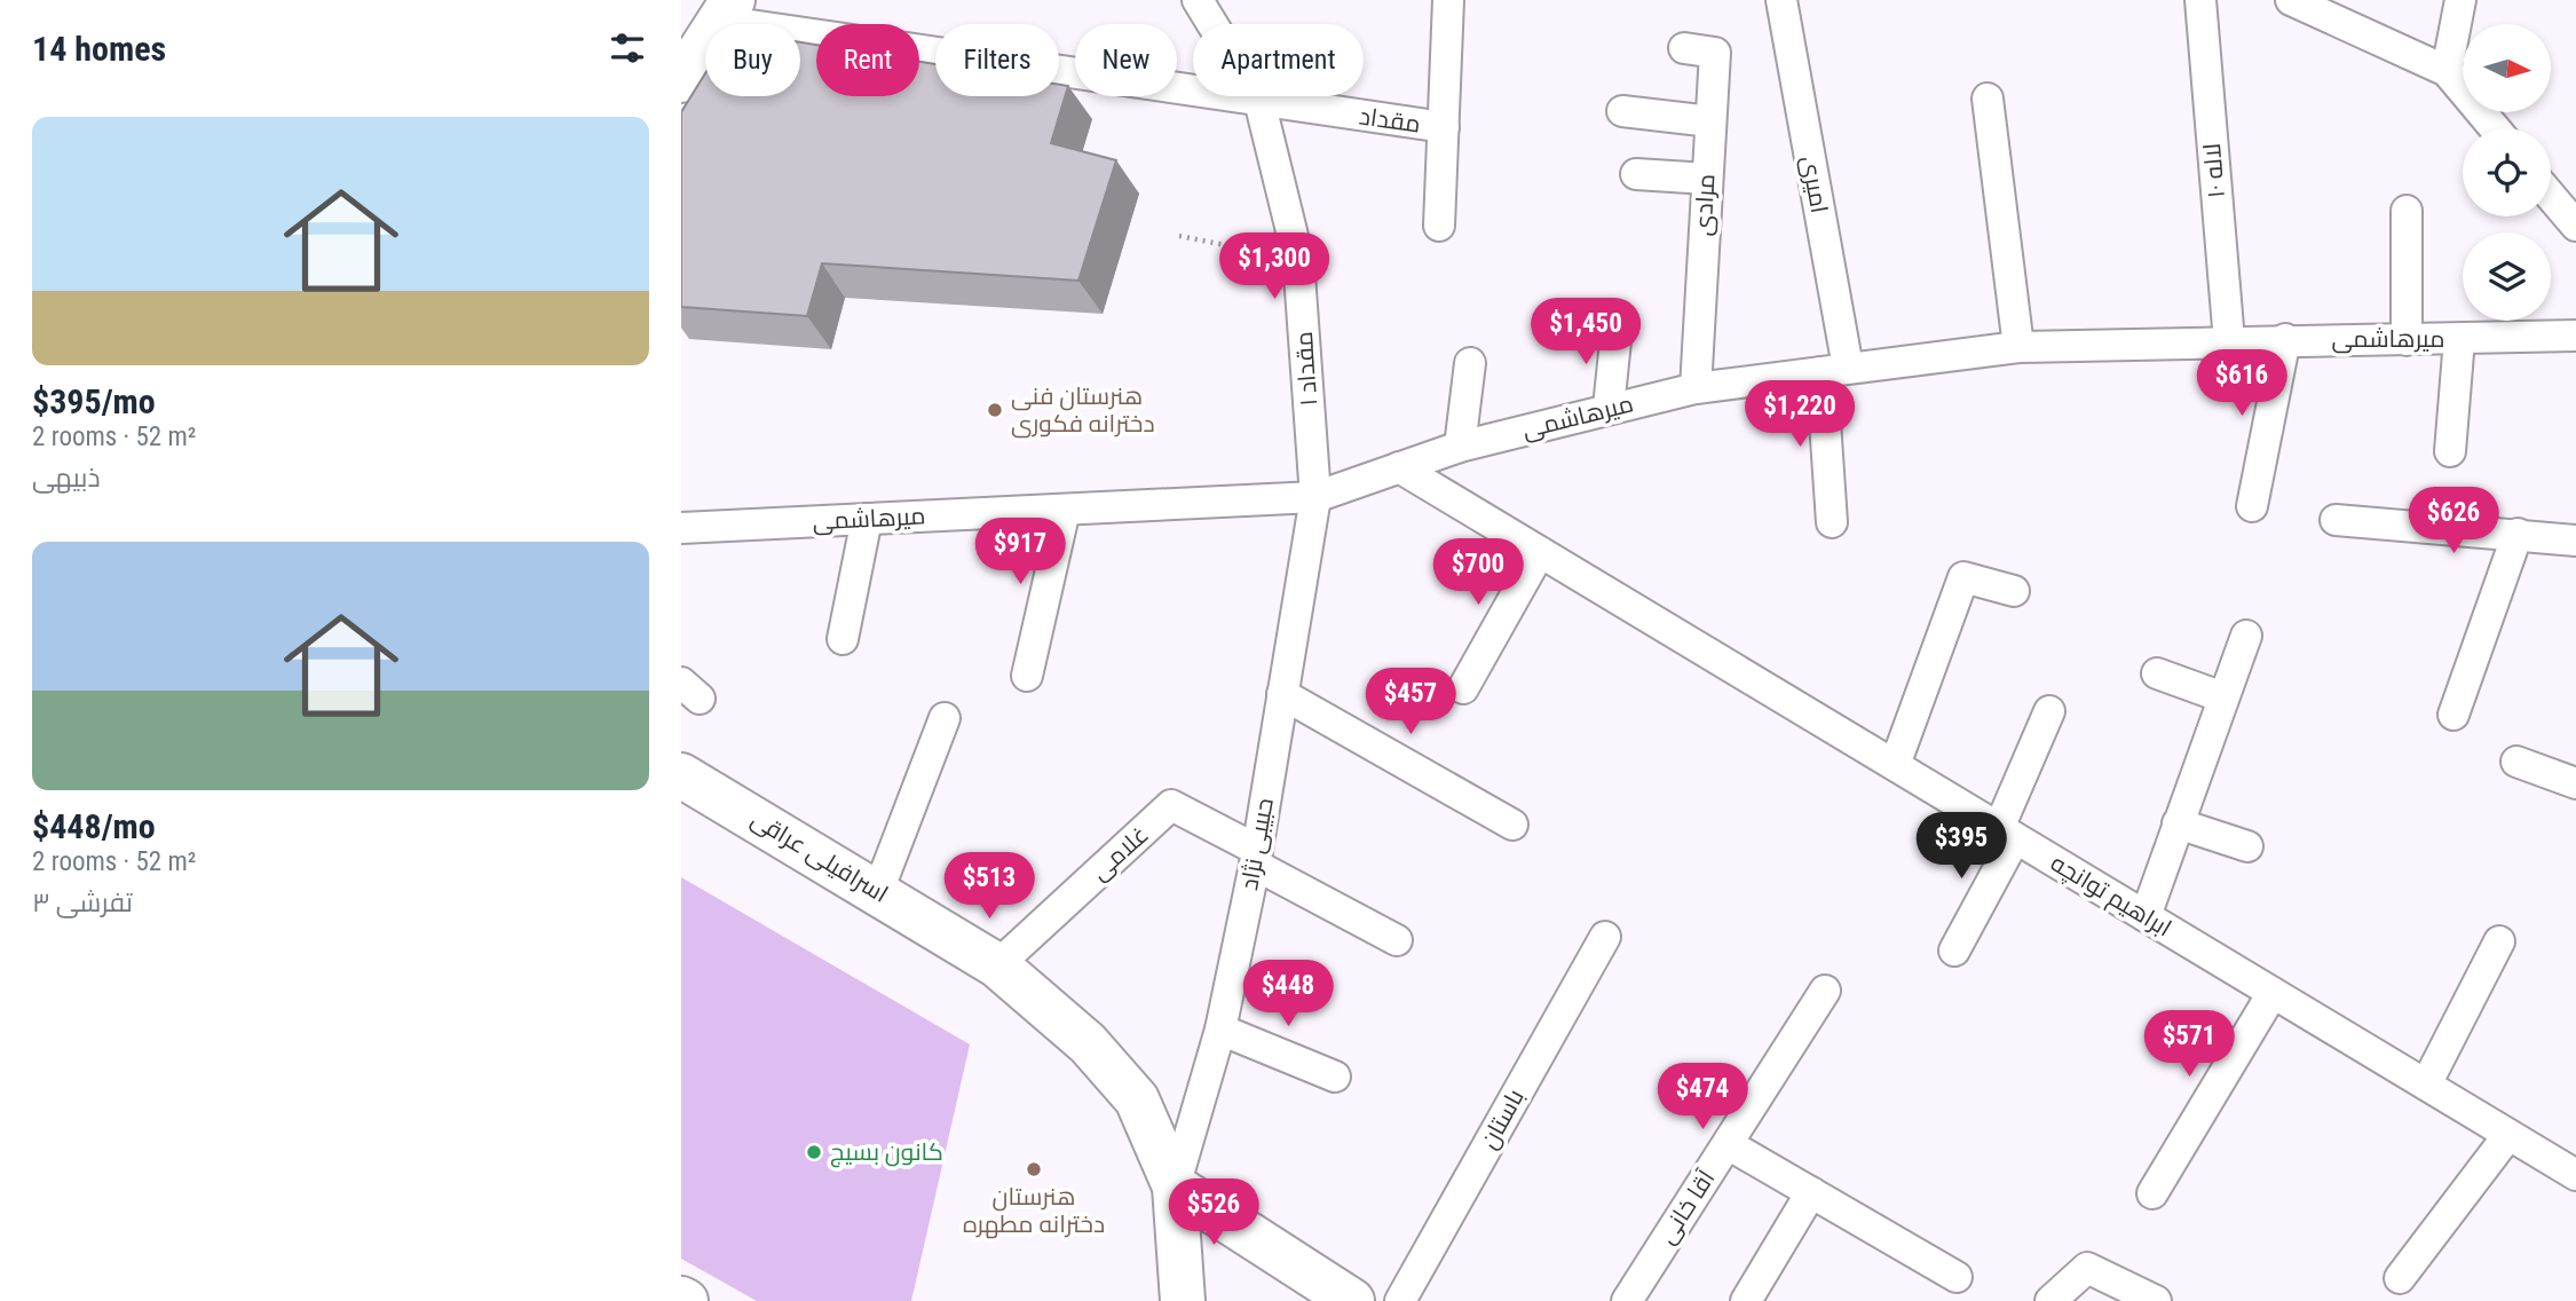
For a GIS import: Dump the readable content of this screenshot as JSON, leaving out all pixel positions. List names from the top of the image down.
{
  "streets": {
    "street": [
      "مقداد",
      "لاله ۱۰",
      "امیری",
      "مرادی",
      "میرهاشمی",
      "مقداد ۱",
      "حبیبی نژاد",
      "غلامی",
      "اسرافیلی عراقی",
      "ابراهیم توانچه",
      "باستان",
      "آقا خانی"
    ]
  },
  "crossings": [
    ["مقداد", "مقداد ۱"],
    ["لاله ۱۰", "میرهاشمی"],
    ["امیری", "میرهاشمی"],
    ["مرادی", "میرهاشمی"],
    ["میرهاشمی", "مقداد ۱"],
    ["میرهاشمی", "حبیبی نژاد"],
    ["میرهاشمی", "ابراهیم توانچه"],
    ["مقداد ۱", "حبیبی نژاد"],
    ["حبیبی نژاد", "غلامی"],
    ["حبیبی نژاد", "اسرافیلی عراقی"],
    ["غلامی", "اسرافیلی عراقی"]
  ],
  "places": ["هنرستان فنی دخترانه فکوری", "کانون بسیج", "هنرستان دخترانه مطهره"],
  "north": "right",
  "page": {
    "heading": "14 homes",
    "chip": [
      "Buy",
      "Rent",
      "Filters",
      "New",
      "Apartment"
    ],
    "list": [
      {
        "name": "$395/mo",
        "note": "2 rooms · 52 m² · ذبیهی"
      },
      {
        "name": "$448/mo",
        "note": "2 rooms · 52 m² · تفرشی ۳"
      }
    ],
    "price": [
      "$1,300",
      "$1,450",
      "$616",
      "$1,220",
      "$626",
      "$917",
      "$700",
      "$457",
      "$395",
      "$513",
      "$448",
      "$571",
      "$474",
      "$526"
    ]
  }
}
